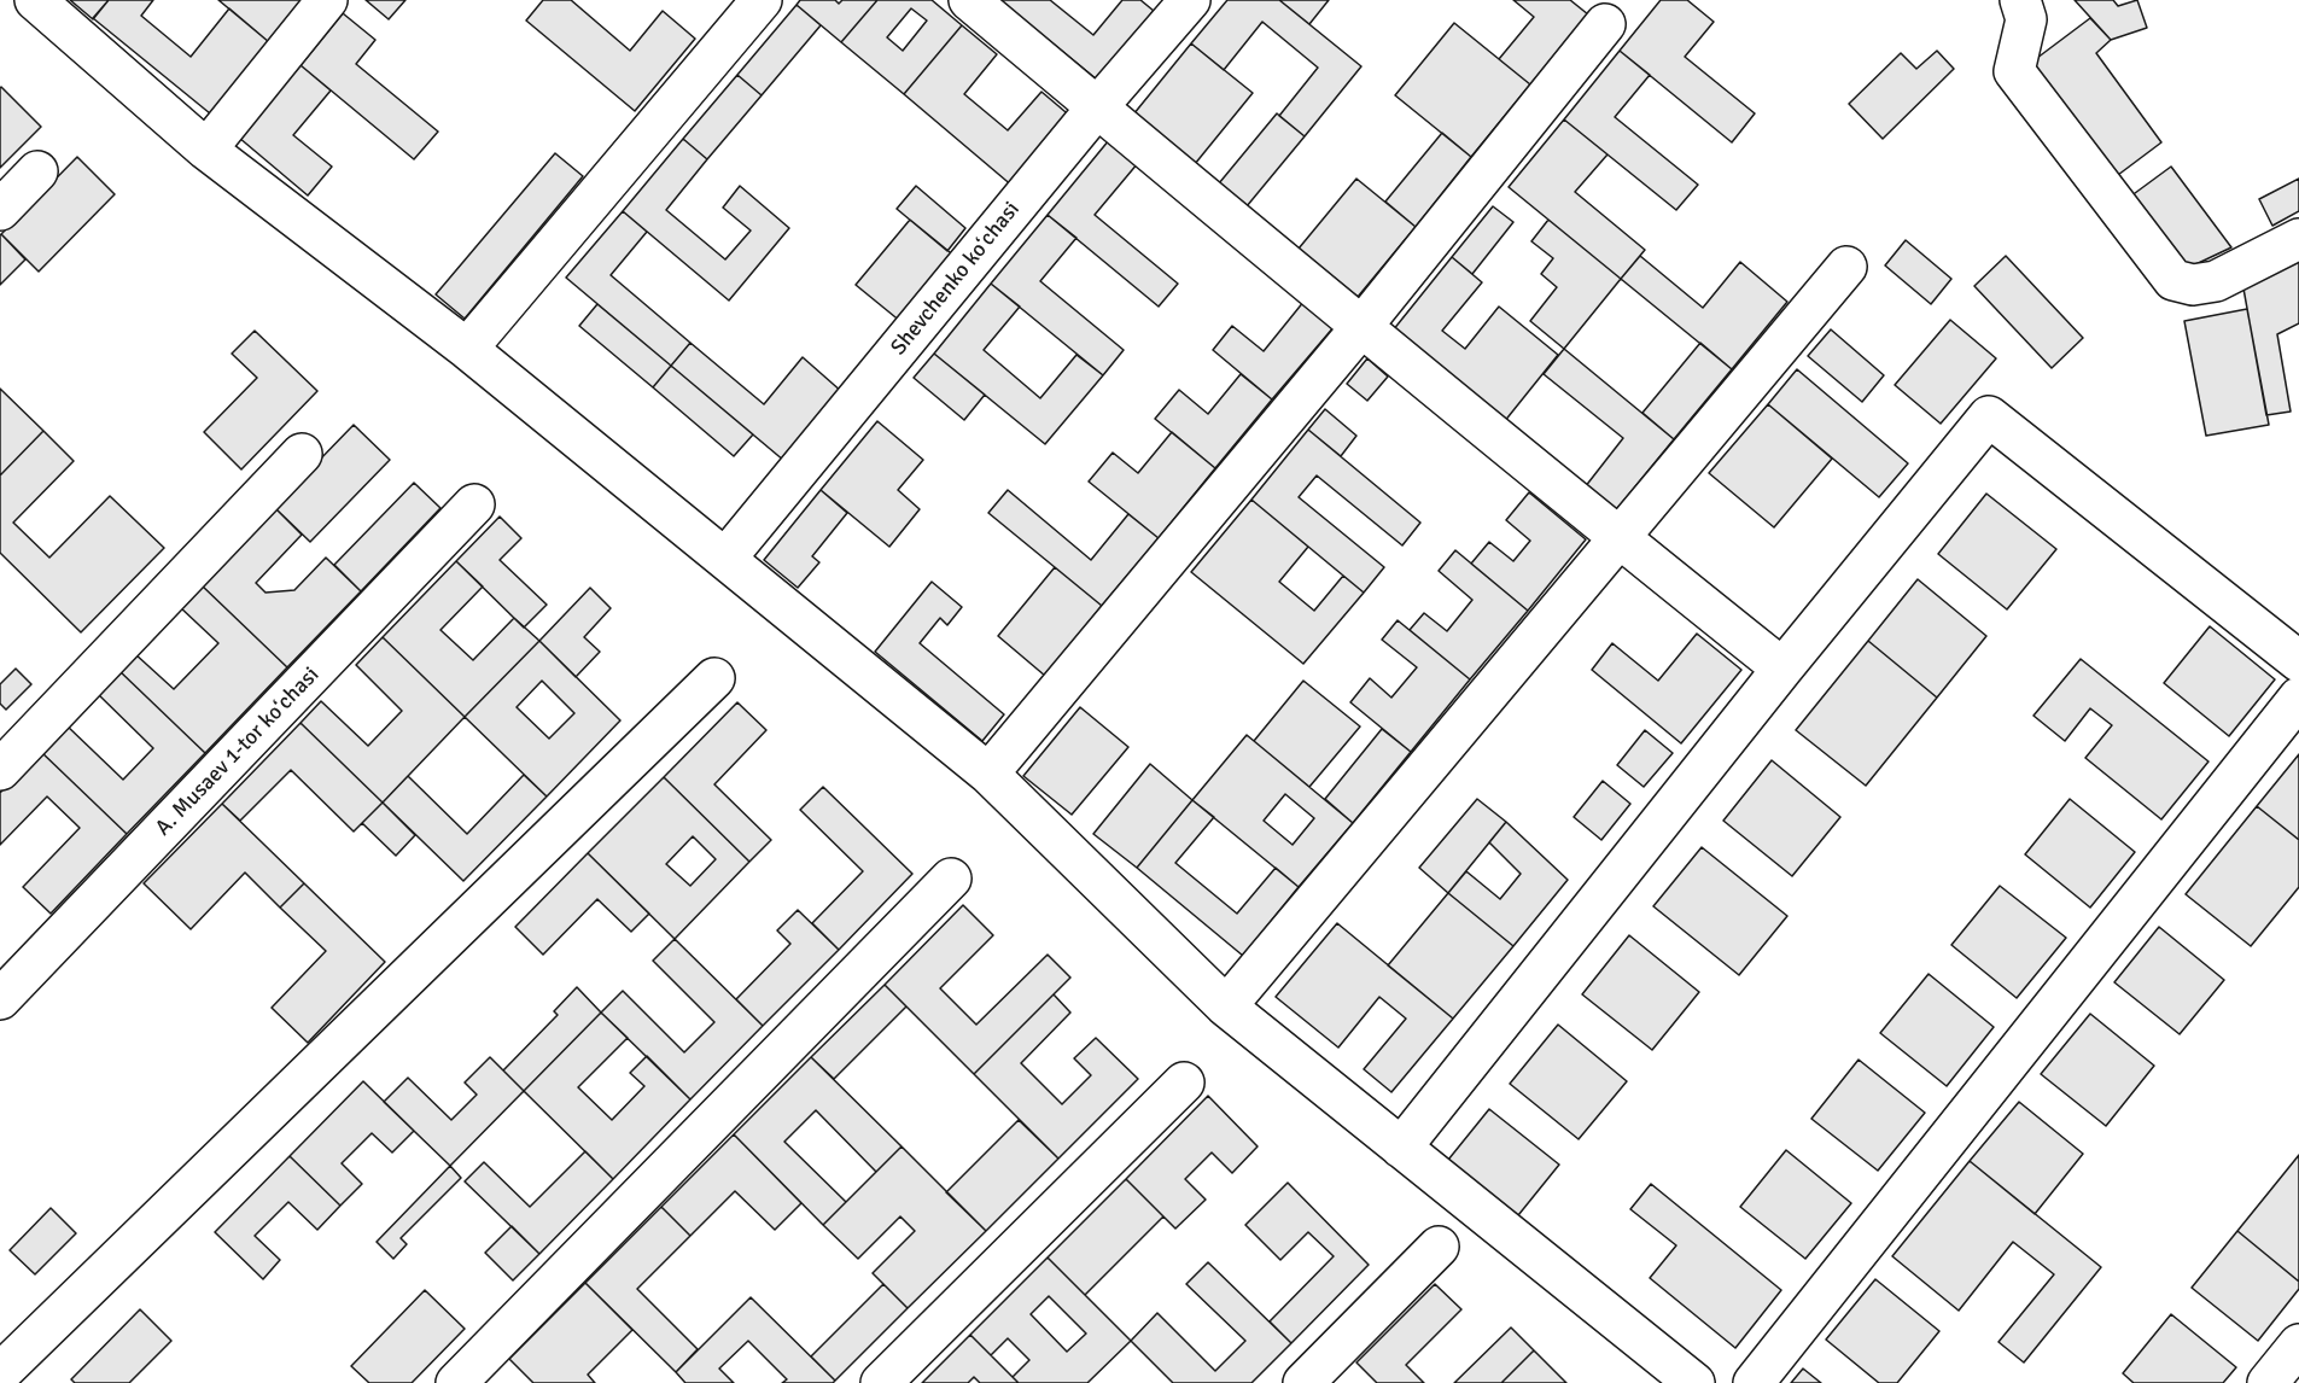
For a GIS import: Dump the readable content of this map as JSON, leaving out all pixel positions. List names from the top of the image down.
{
  "streets": {
    "street": ["Shevchenko koʻchasi", "A. Musaev 1-tor koʻchasi"]
  }
}
